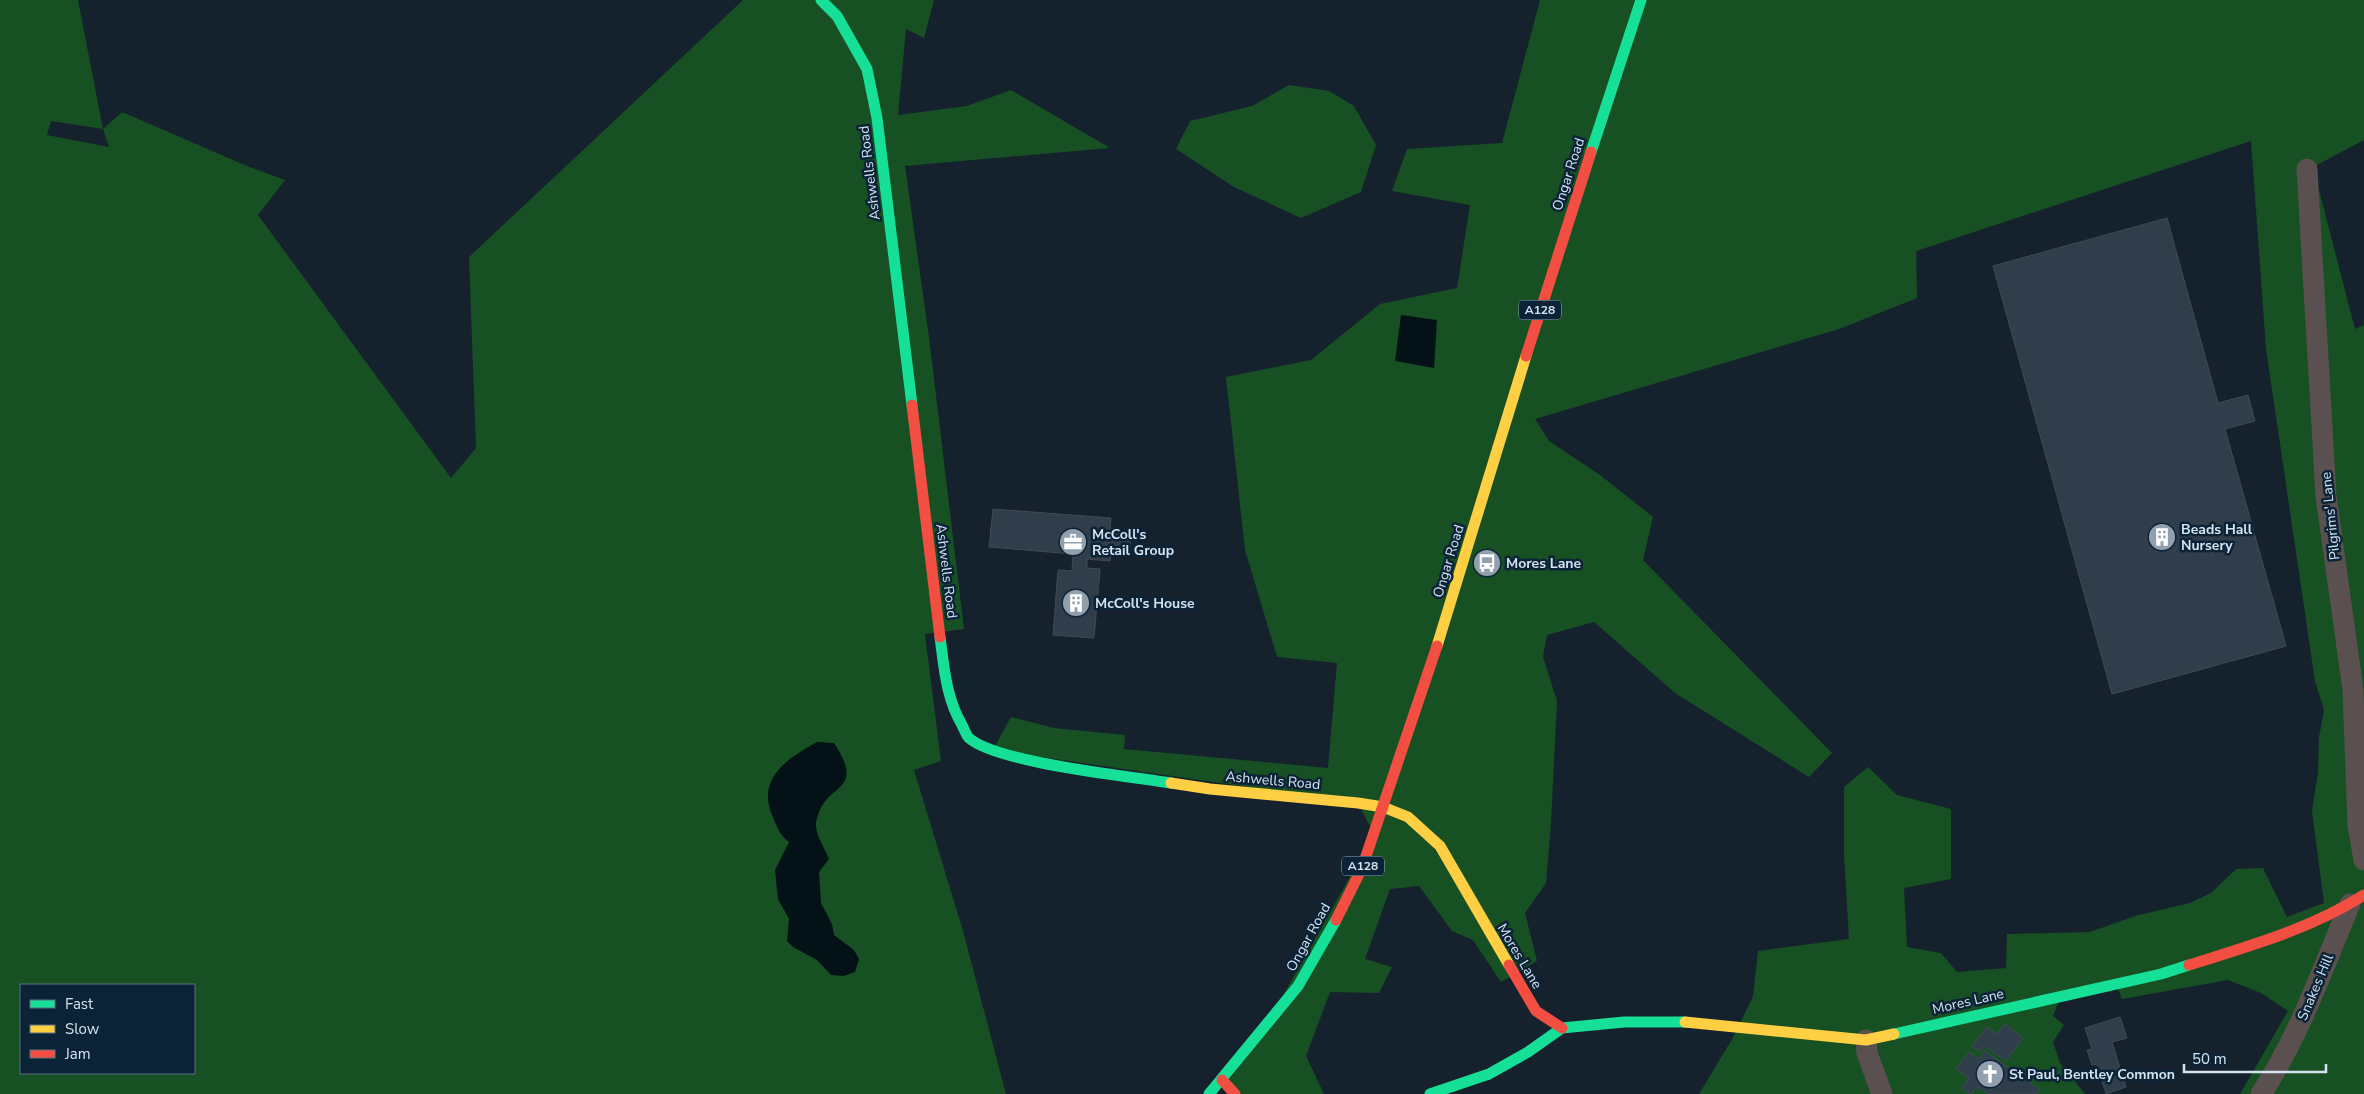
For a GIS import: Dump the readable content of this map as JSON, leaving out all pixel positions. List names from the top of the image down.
{
  "streets": {
    "street": [
      "Ashwells Road",
      "Ongar Road",
      "A128",
      "Pilgrims' Lane",
      "Mores Lane",
      "Snakes Hill"
    ]
  },
  "crossings": [
    ["Ashwells Road", "Ongar Road"],
    ["Ashwells Road", "Mores Lane"],
    ["Ongar Road", "Mores Lane"],
    ["Mores Lane", "Snakes Hill"]
  ],
  "places": {
    "building": ["Beads Hall Nursery", "McColl's House"],
    "office": ["McColl's Retail Group"],
    "bus stop": ["Mores Lane"],
    "church": ["St Paul, Bentley Common"]
  },
  "legend": ["Fast", "Slow", "Jam"],
  "scale_bar": "50 m"
}
